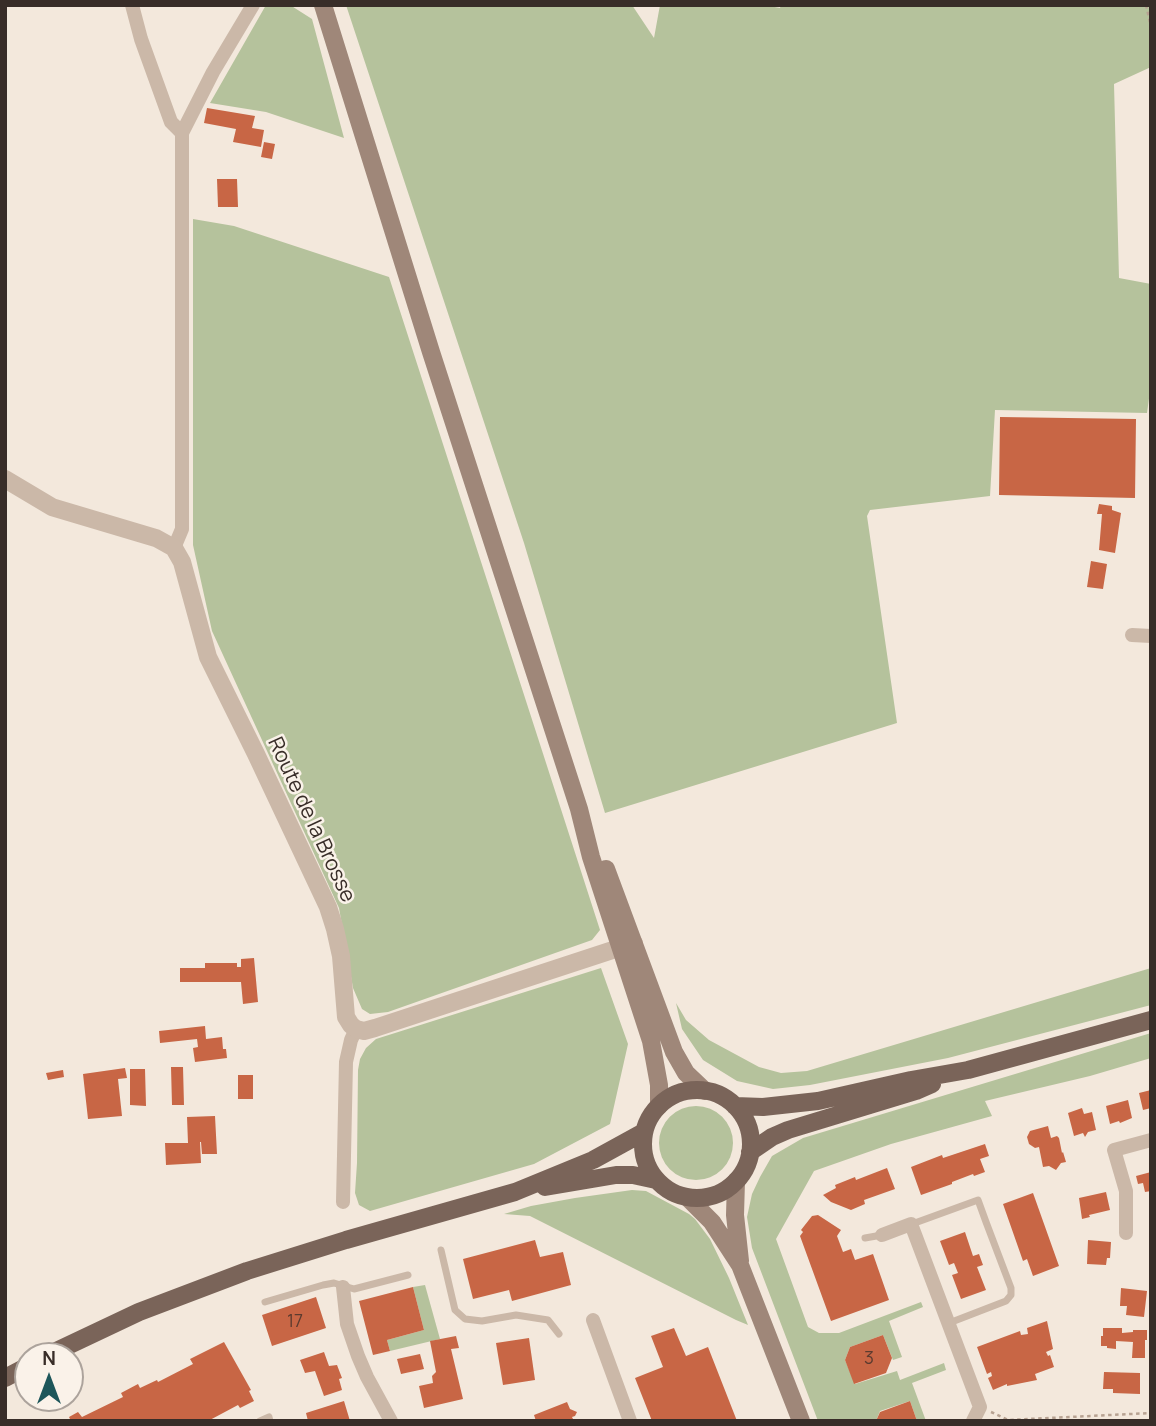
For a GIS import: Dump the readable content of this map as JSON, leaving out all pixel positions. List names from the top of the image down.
{
  "streets": {
    "street": ["Route de la Brosse"]
  },
  "house_numbers": ["17", "3"],
  "north": "top"
}
